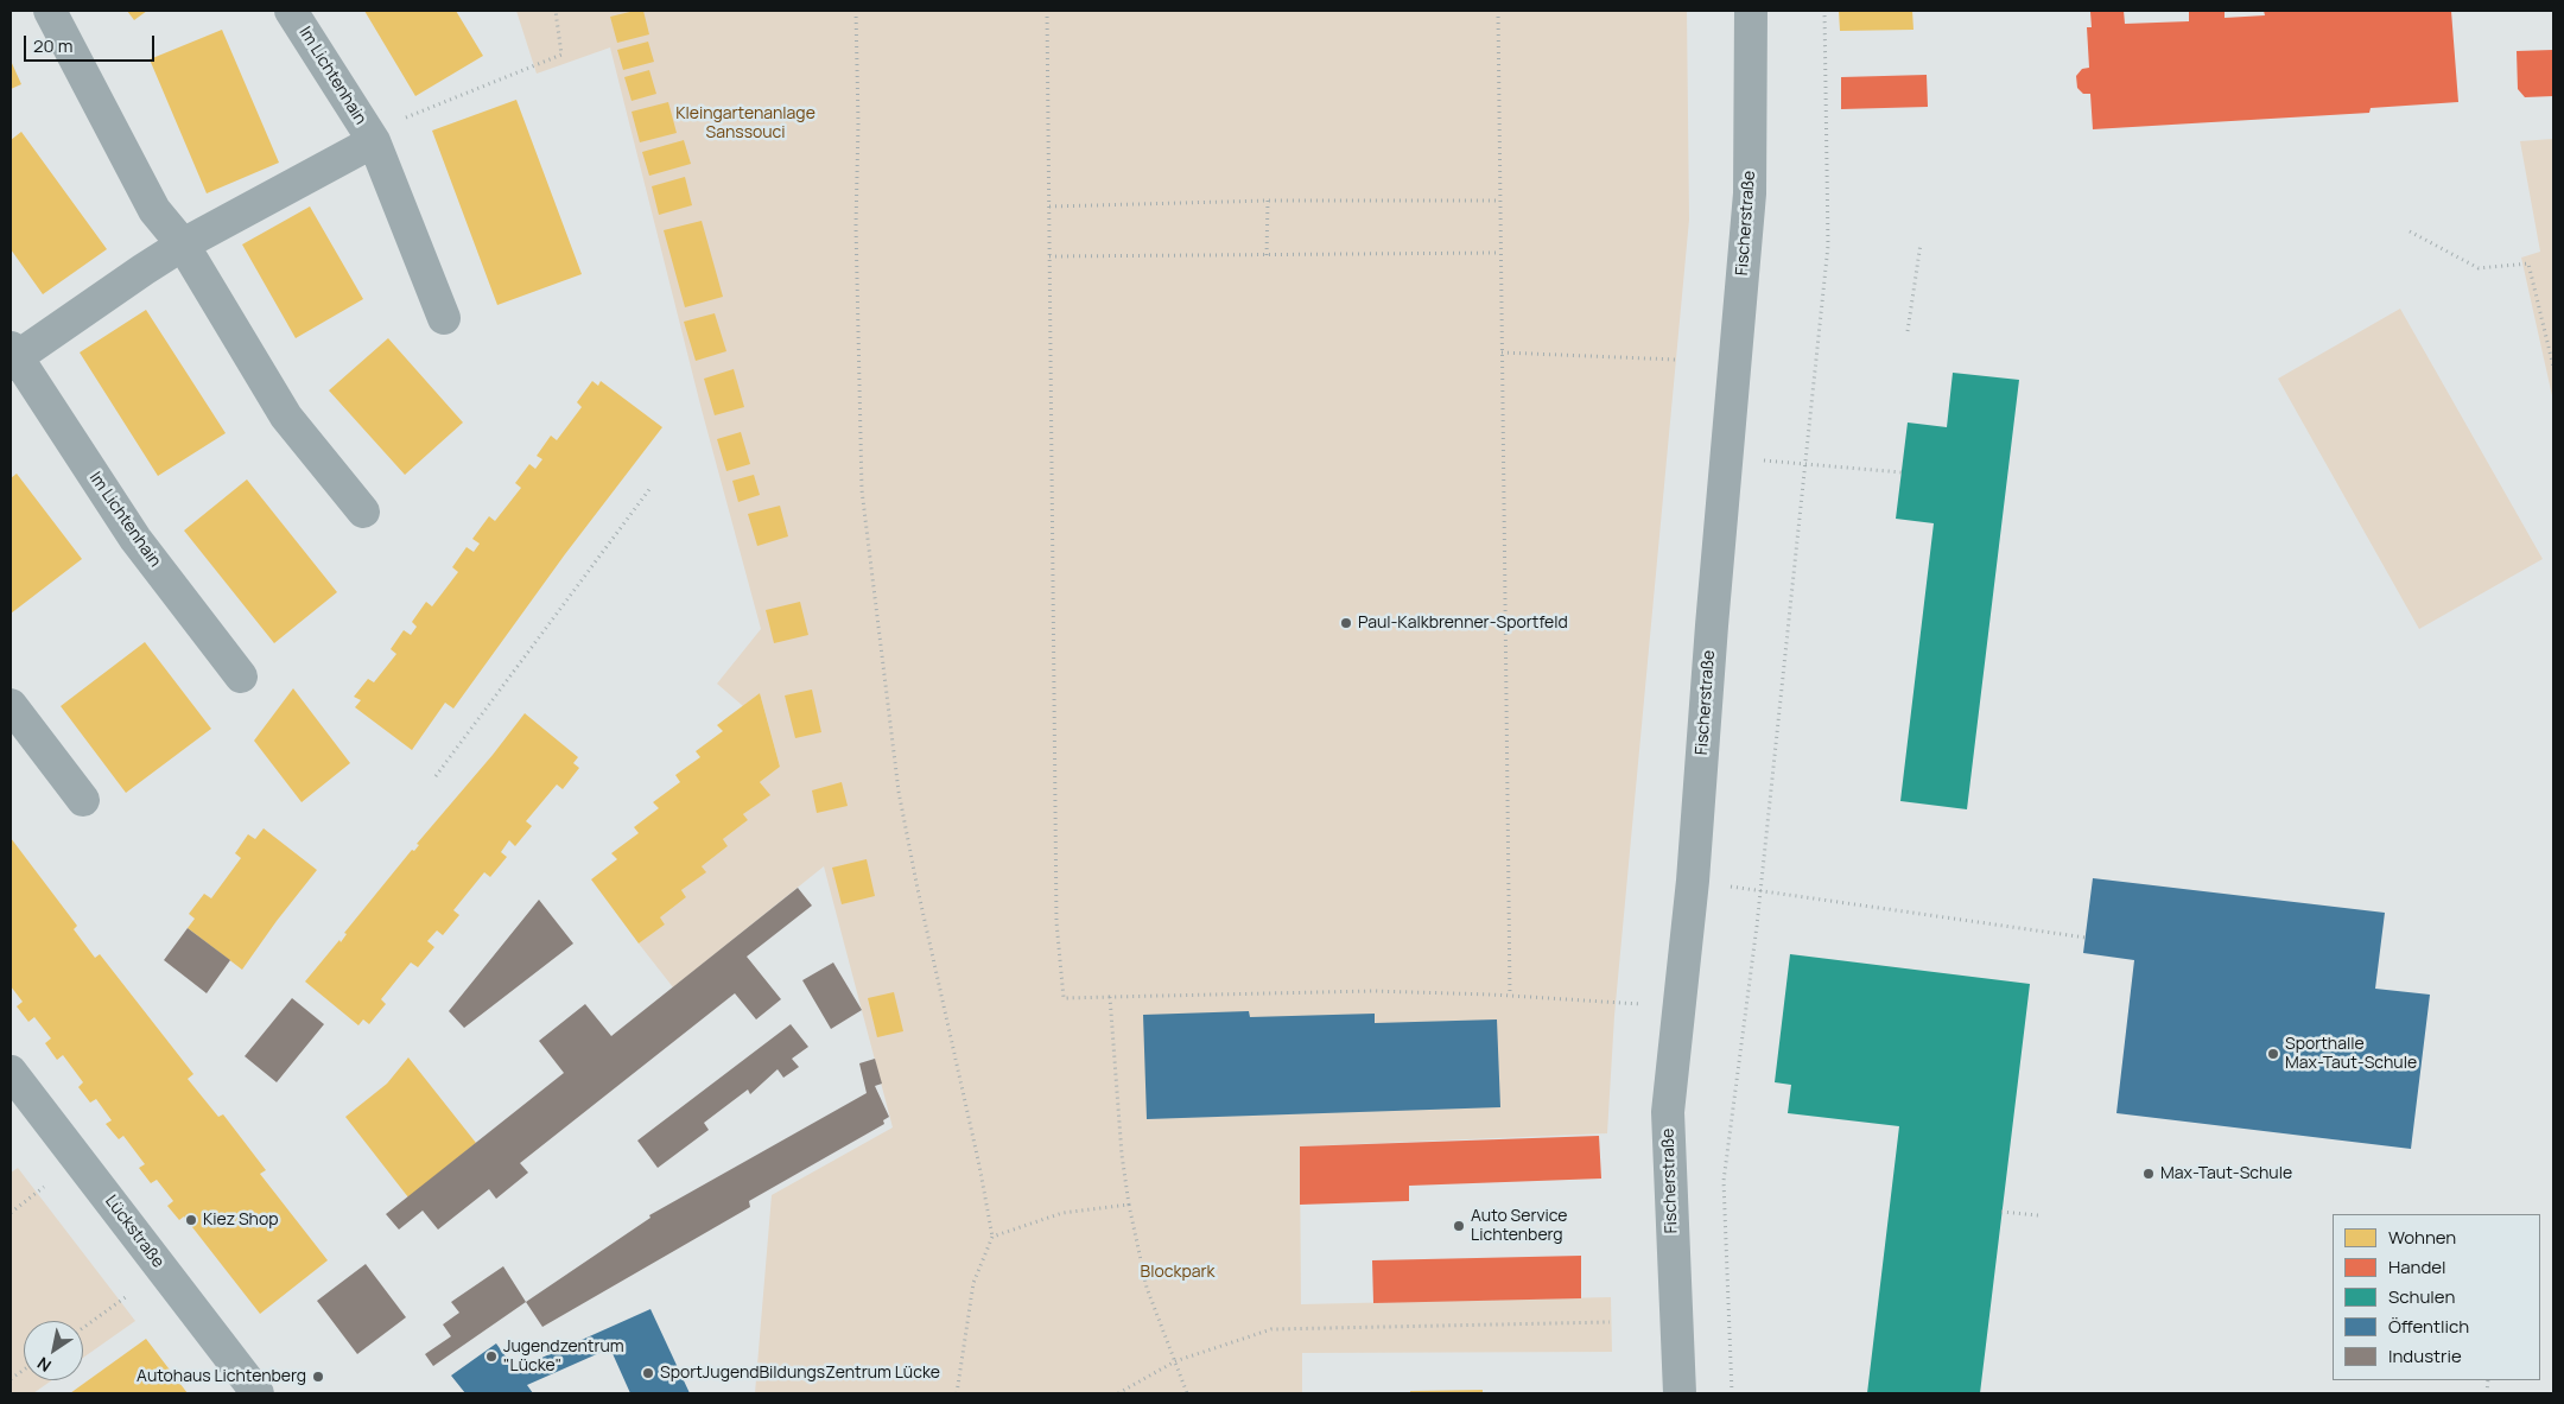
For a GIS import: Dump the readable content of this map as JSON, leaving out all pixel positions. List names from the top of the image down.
{
  "streets": {
    "street": ["Im Lichtenhain", "Fischerstraße", "Lückstraße"]
  },
  "parks": ["Kleingartenanlage Sanssouci", "Blockpark"],
  "places": [
    "Paul-Kalkbrenner-Sportfeld",
    "Sporthalle Max-Taut-Schule",
    "Max-Taut-Schule",
    "Kiez Shop",
    "Auto Service Lichtenberg",
    "Jugendzentrum \"Lücke\"",
    "SportJugendBildungsZentrum Lücke",
    "Autohaus Lichtenberg"
  ],
  "legend": [
    "Wohnen",
    "Handel",
    "Schulen",
    "Öffentlich",
    "Industrie"
  ],
  "scale_bar": "20 m",
  "north": "bottom left"
}
